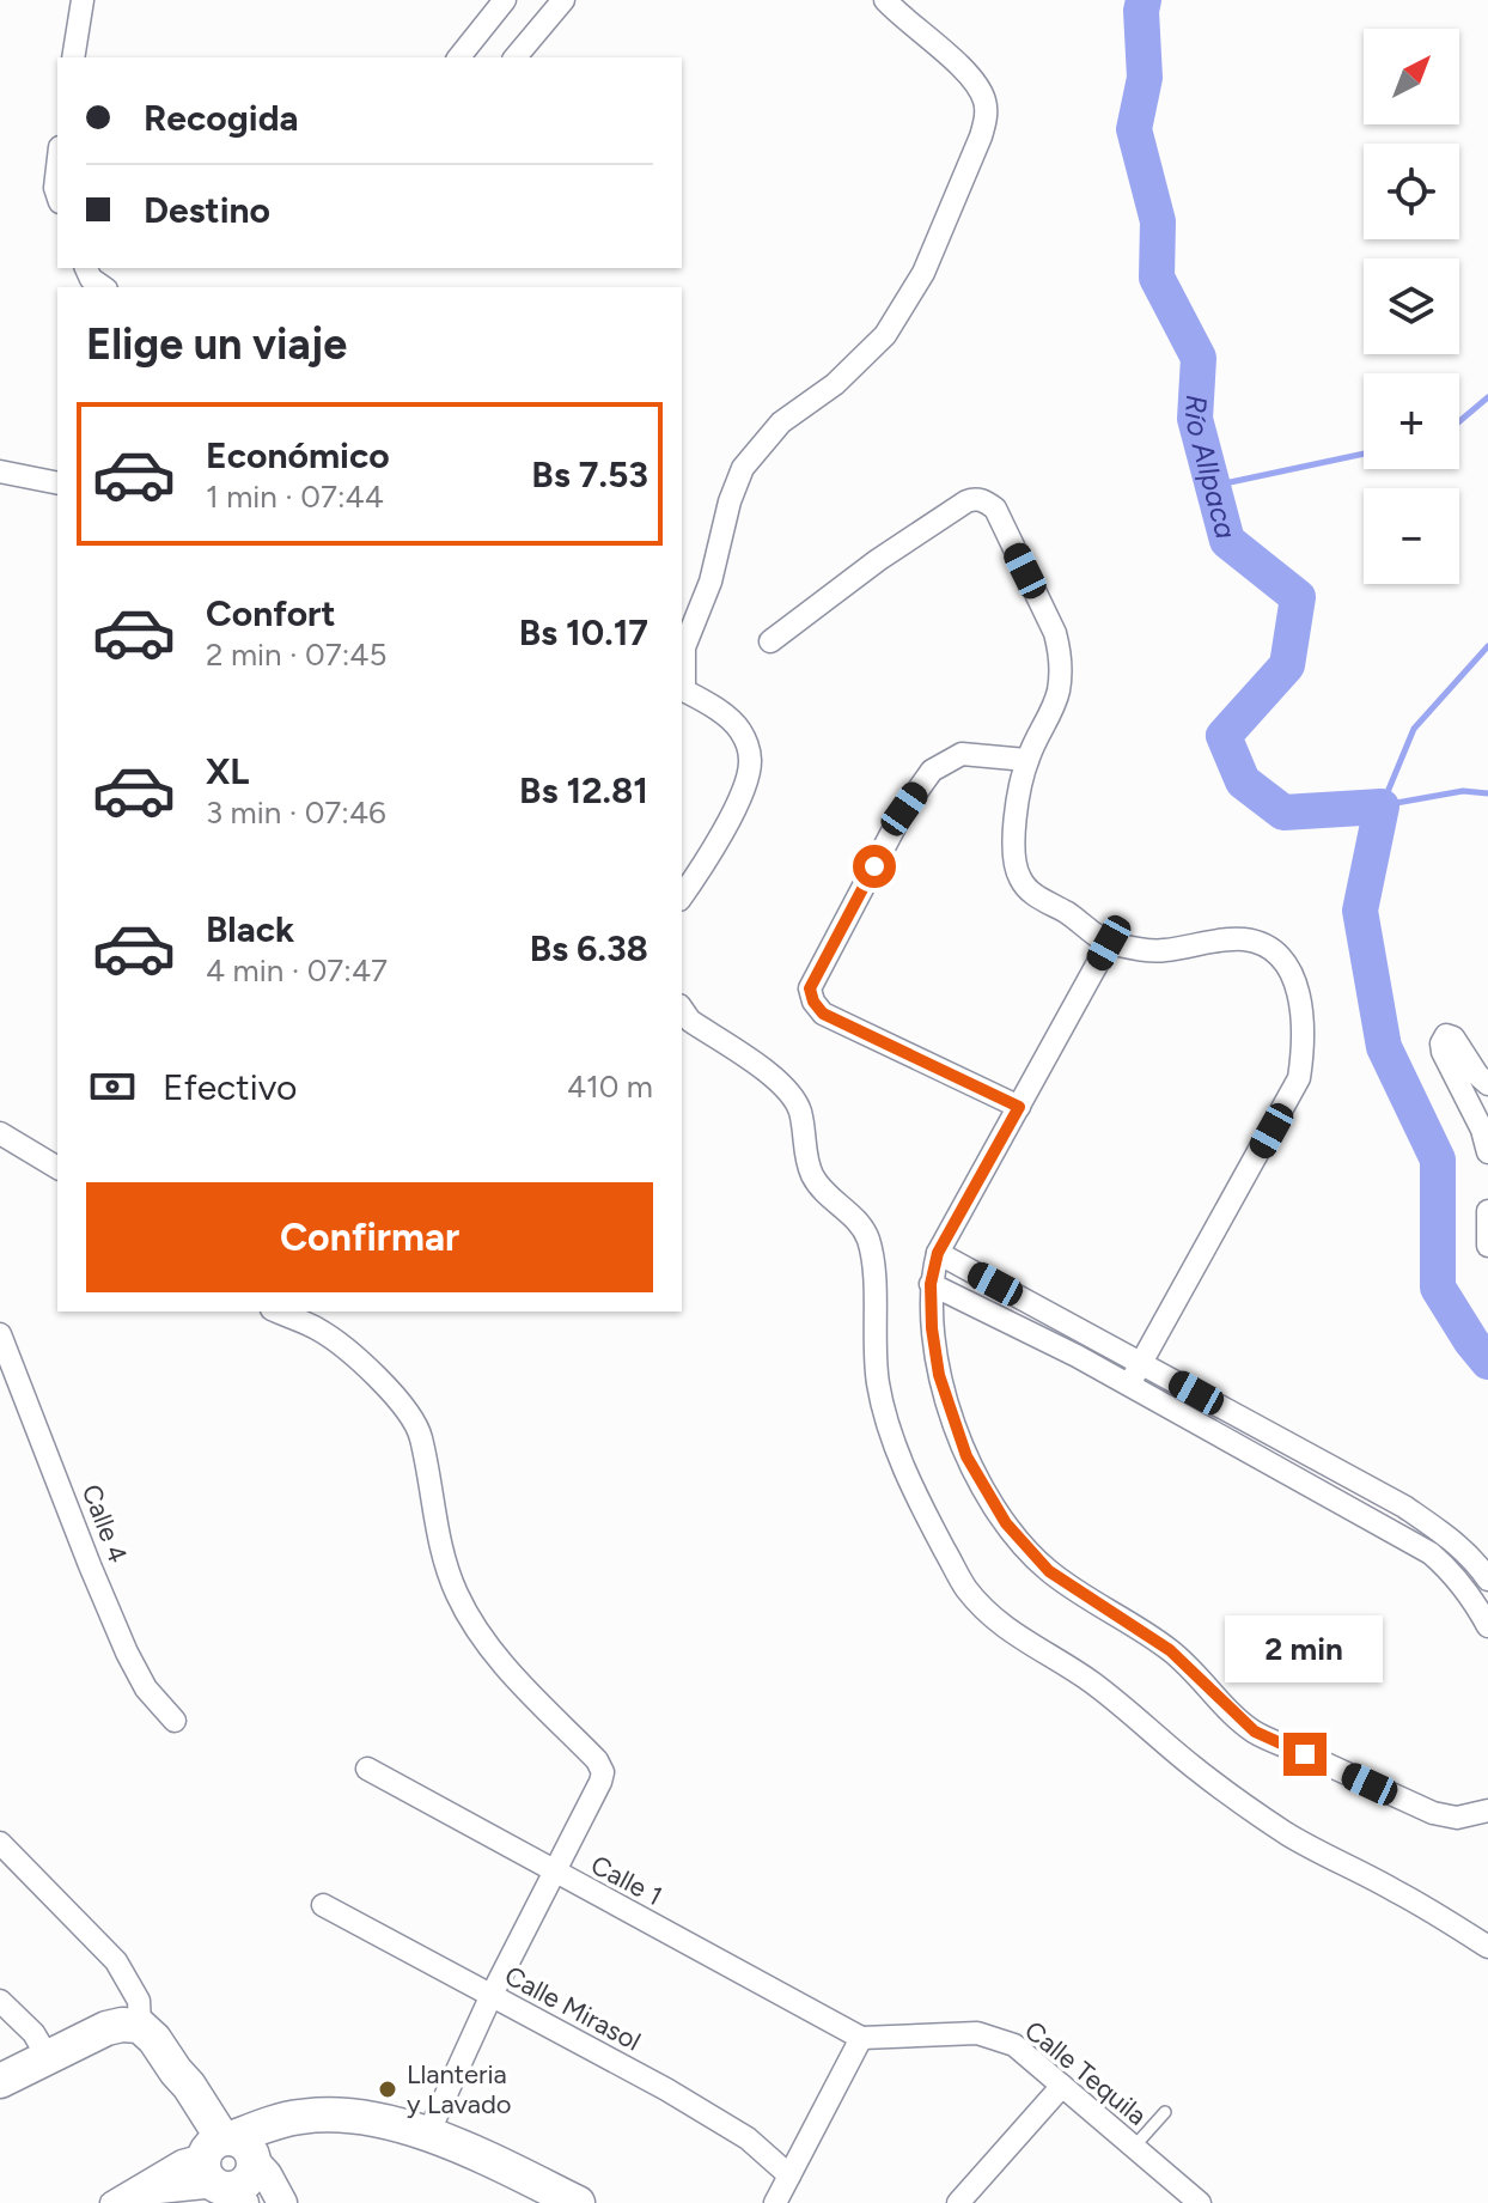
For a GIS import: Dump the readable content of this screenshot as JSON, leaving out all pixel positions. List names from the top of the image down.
{
  "streets": {
    "street": [
      "Calle 4",
      "Calle 1",
      "Calle Mirasol",
      "Calle Tequila"
    ]
  },
  "crossings": [
    ["Calle 1", "Calle Tequila"]
  ],
  "water": ["Río Allpaca"],
  "places": ["Llanteria y Lavado"],
  "north": "top right",
  "page": {
    "map_buttons": ["+", "−"],
    "banner": ["Recogida", "Destino"],
    "heading": "Elige un viaje",
    "list": [
      {
        "name": "Económico",
        "note": "1 min · 07:44",
        "value": "Bs 7.53"
      },
      {
        "name": "Confort",
        "note": "2 min · 07:45",
        "value": "Bs 10.17"
      },
      {
        "name": "XL",
        "note": "3 min · 07:46",
        "value": "Bs 12.81"
      },
      {
        "name": "Black",
        "note": "4 min · 07:47",
        "value": "Bs 6.38"
      }
    ],
    "pay": ["Efectivo", "410 m"],
    "buttons": "Confirmar",
    "bubble": "2 min"
  }
}
